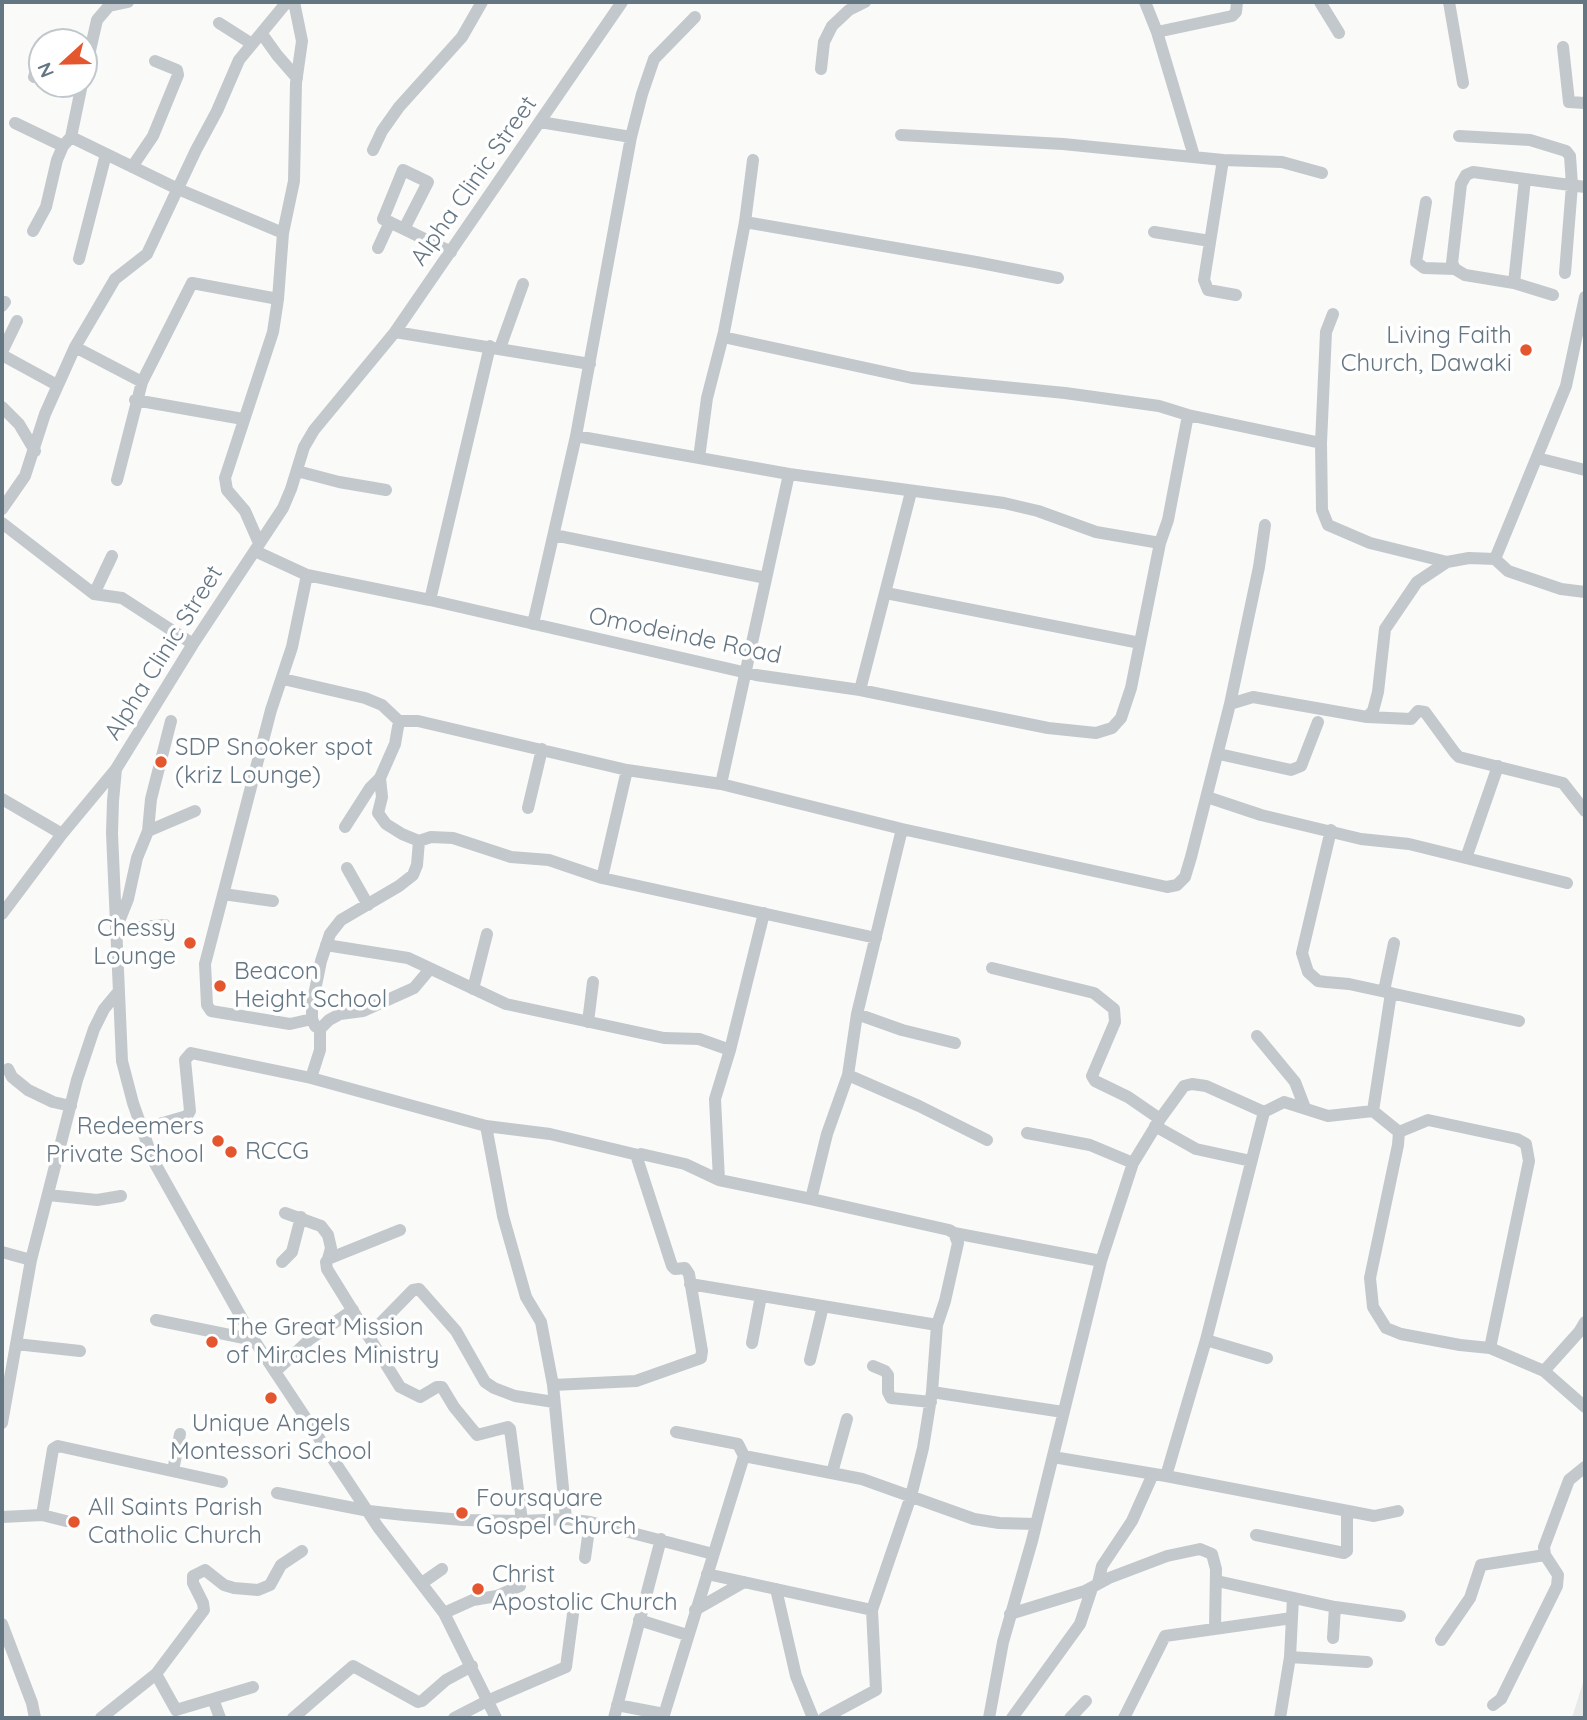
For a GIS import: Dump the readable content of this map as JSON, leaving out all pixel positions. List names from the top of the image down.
{
  "streets": {
    "street": ["Alpha Clinic Street", "Omodeinde Road"]
  },
  "crossings": [
    ["Alpha Clinic Street", "Omodeinde Road"]
  ],
  "places": [
    "Living Faith Church, Dawaki",
    "SDP Snooker spot (kriz Lounge)",
    "Chessy Lounge",
    "Beacon Height School",
    "Redeemers Private School",
    "RCCG",
    "The Great Mission of Miracles Ministry",
    "Unique Angels Montessori School",
    "Foursquare Gospel Church",
    "All Saints Parish Catholic Church",
    "Christ Apostolic Church"
  ],
  "north": "left"
}
